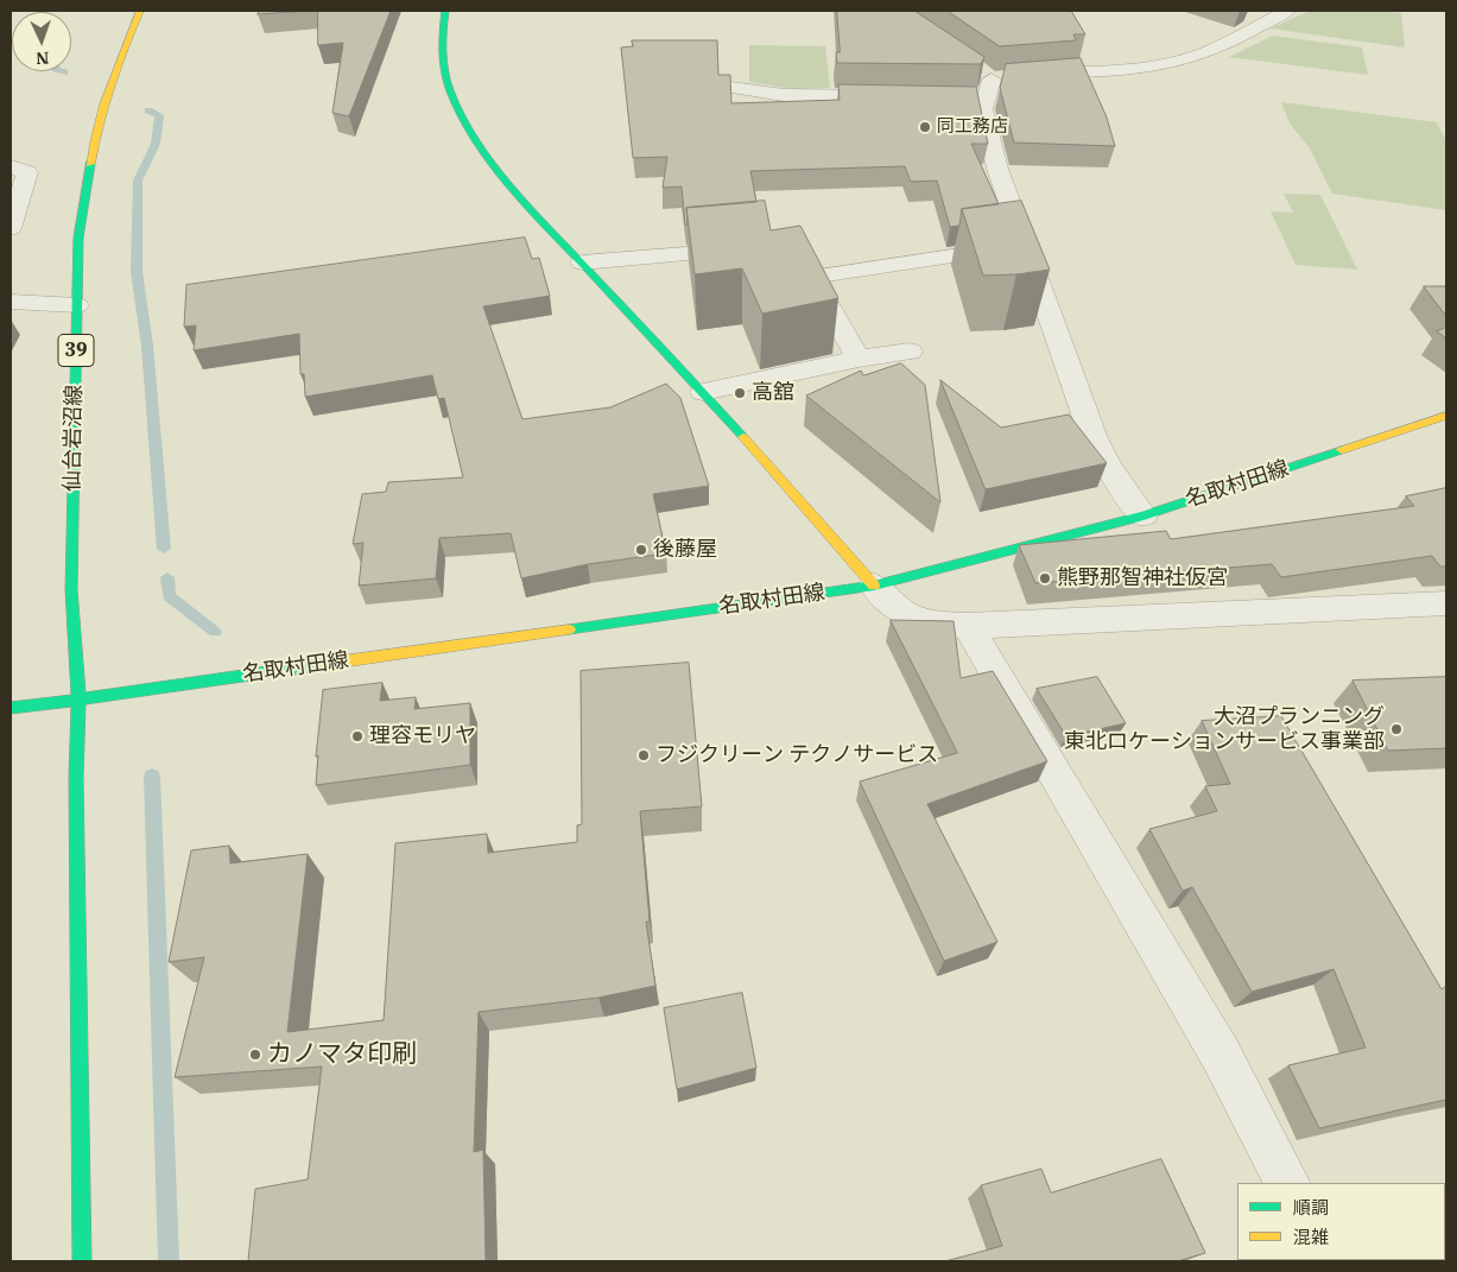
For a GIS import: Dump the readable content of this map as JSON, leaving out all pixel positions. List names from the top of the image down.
{
  "streets": {
    "main road": ["39", "仙台岩沼線", "名取村田線"]
  },
  "crossings": [
    ["仙台岩沼線", "名取村田線"]
  ],
  "places": [
    "同工務店",
    "高舘",
    "後藤屋",
    "熊野那智神社仮宮",
    "大沼プランニング 東北ロケーションサービス事業部",
    "理容モリヤ",
    "フジクリーン テクノサービス",
    "カノマタ印刷"
  ],
  "legend": ["順調", "混雑"],
  "north": "bottom"
}
